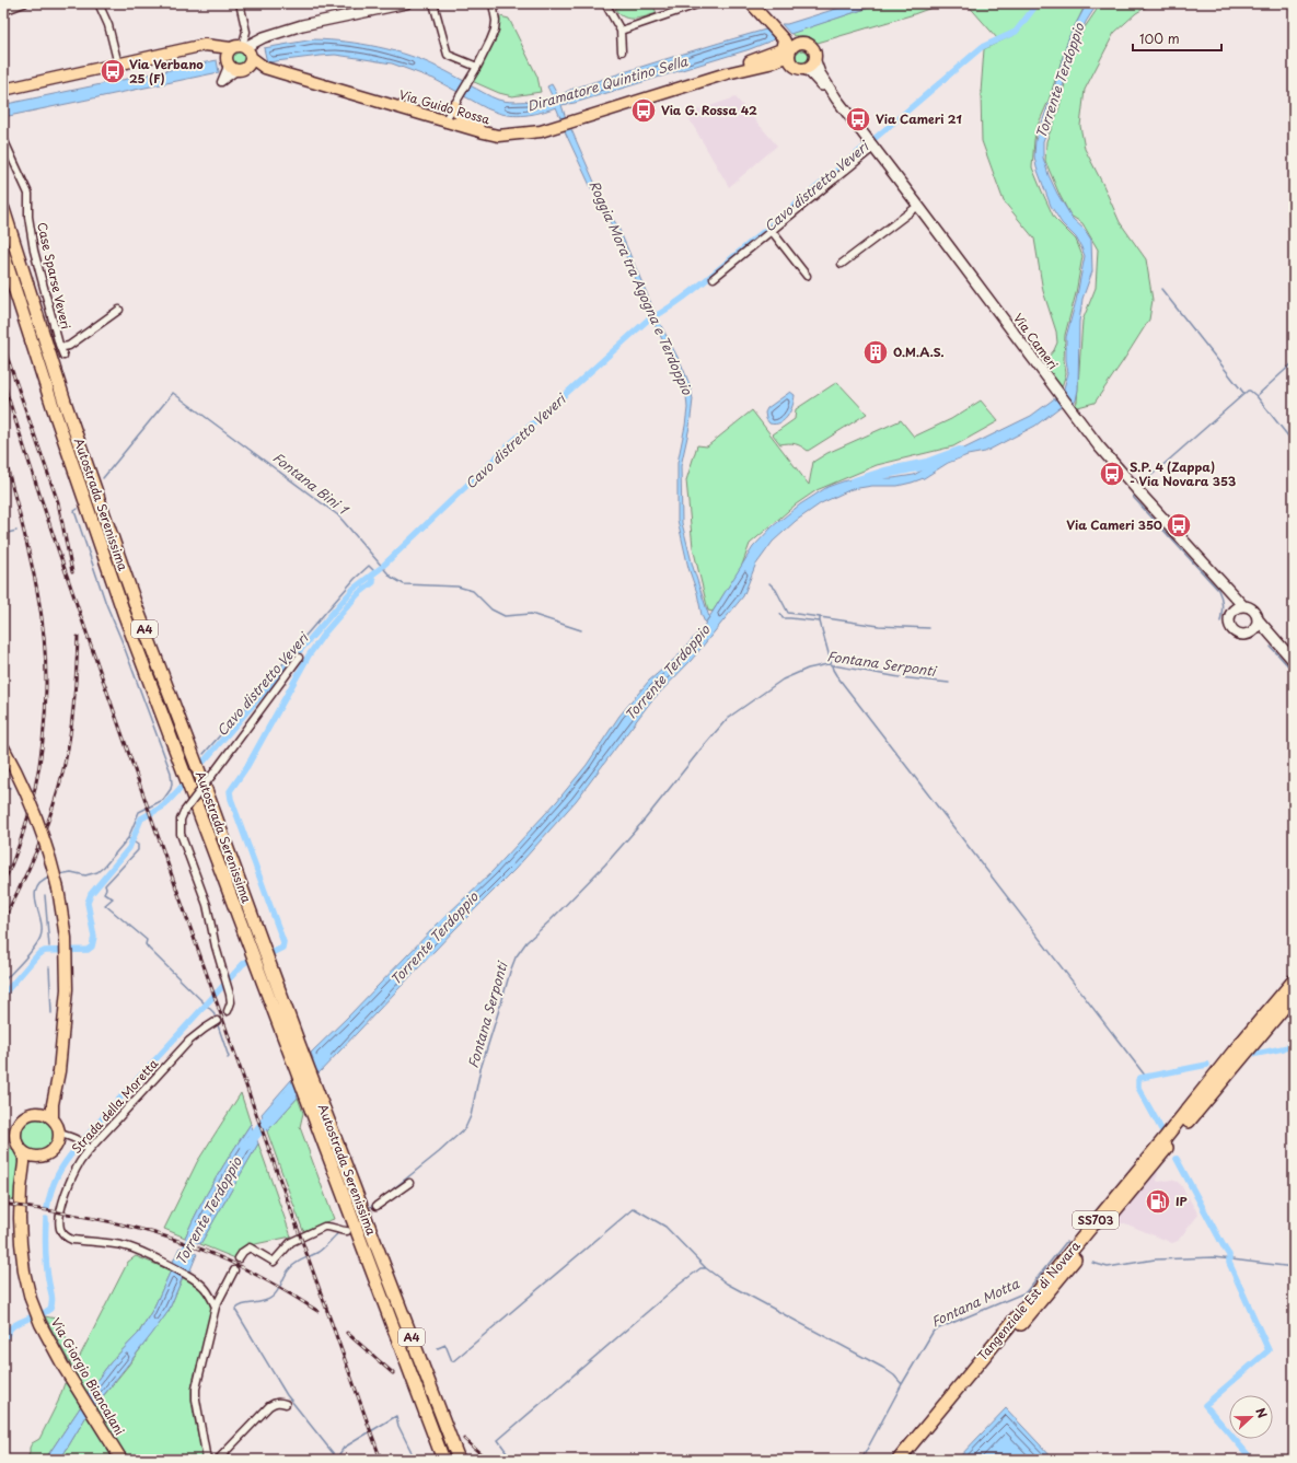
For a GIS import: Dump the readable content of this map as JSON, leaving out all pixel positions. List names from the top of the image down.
{
  "streets": {
    "highway": [
      "Autostrada Serenissima",
      "A4",
      "SS703",
      "Tangenziale Est di Novara"
    ],
    "main road": ["Via Guido Rossa", "Via Giorgio Biancalani"],
    "street": ["Case Sparse Veveri", "Via Cameri", "Strada della Moretta"]
  },
  "water": [
    "Torrente Terdoppio",
    "Diramatore Quintino Sella",
    "Cavo distretto Veveri",
    "Roggia Mora tra Agogna e Terdoppio",
    "Fontana Bini 1",
    "Fontana Serponti",
    "Fontana Motta"
  ],
  "places": {
    "bus stop": [
      "Via Verbano 25 (F)",
      "Via G. Rossa 42",
      "Via Cameri 21",
      "S.P. 4 (Zappa) - Via Novara 353",
      "Via Cameri 350"
    ],
    "building": ["O.M.A.S."],
    "fuel station": ["IP"]
  },
  "scale_bar": "100 m",
  "north": "right"
}
